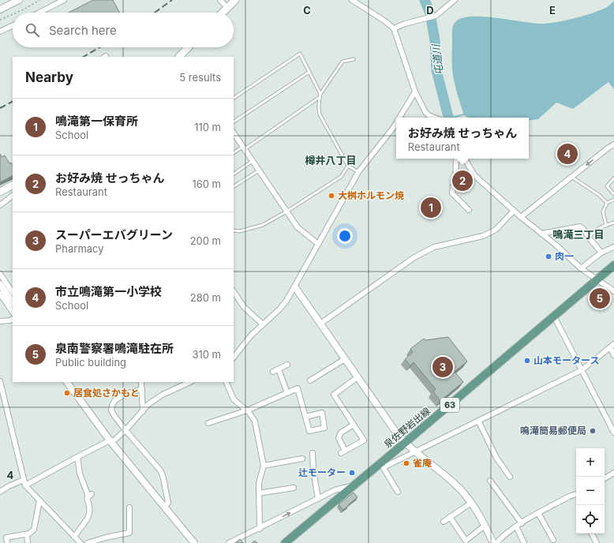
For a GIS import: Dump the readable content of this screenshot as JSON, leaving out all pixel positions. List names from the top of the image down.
{
  "streets": {
    "main road": ["63", "泉佐野岩出線"]
  },
  "districts": ["樽井八丁目", "鳴滝三丁目"],
  "water": ["屯道川"],
  "places": [
    "大桝ホルモン焼",
    "肉一",
    "山本モータース",
    "居食処さかもと",
    "鳴滝簡易郵便局",
    "雀庵",
    "辻モーター"
  ],
  "page": {
    "search": "Search here",
    "heading": ["Nearby", "5 results"],
    "list": [
      {
        "mark": "1",
        "name": "鳴滝第一保育所",
        "note": "School",
        "value": "110 m"
      },
      {
        "mark": "2",
        "name": "お好み焼 せっちゃん",
        "note": "Restaurant",
        "value": "160 m"
      },
      {
        "mark": "3",
        "name": "スーパーエバグリーン",
        "note": "Pharmacy",
        "value": "200 m"
      },
      {
        "mark": "4",
        "name": "市立鳴滝第一小学校",
        "note": "School",
        "value": "280 m"
      },
      {
        "mark": "5",
        "name": "泉南警察署鳴滝駐在所",
        "note": "Public building",
        "value": "310 m"
      }
    ],
    "popup": ["お好み焼 せっちゃん", "Restaurant"],
    "pins": [
      "4",
      "2",
      "1",
      "5",
      "3"
    ],
    "map_buttons": ["+", "−"]
  },
  "grid": {
    "columns": ["C", "D", "E"],
    "rows": ["4"]
  }
}
